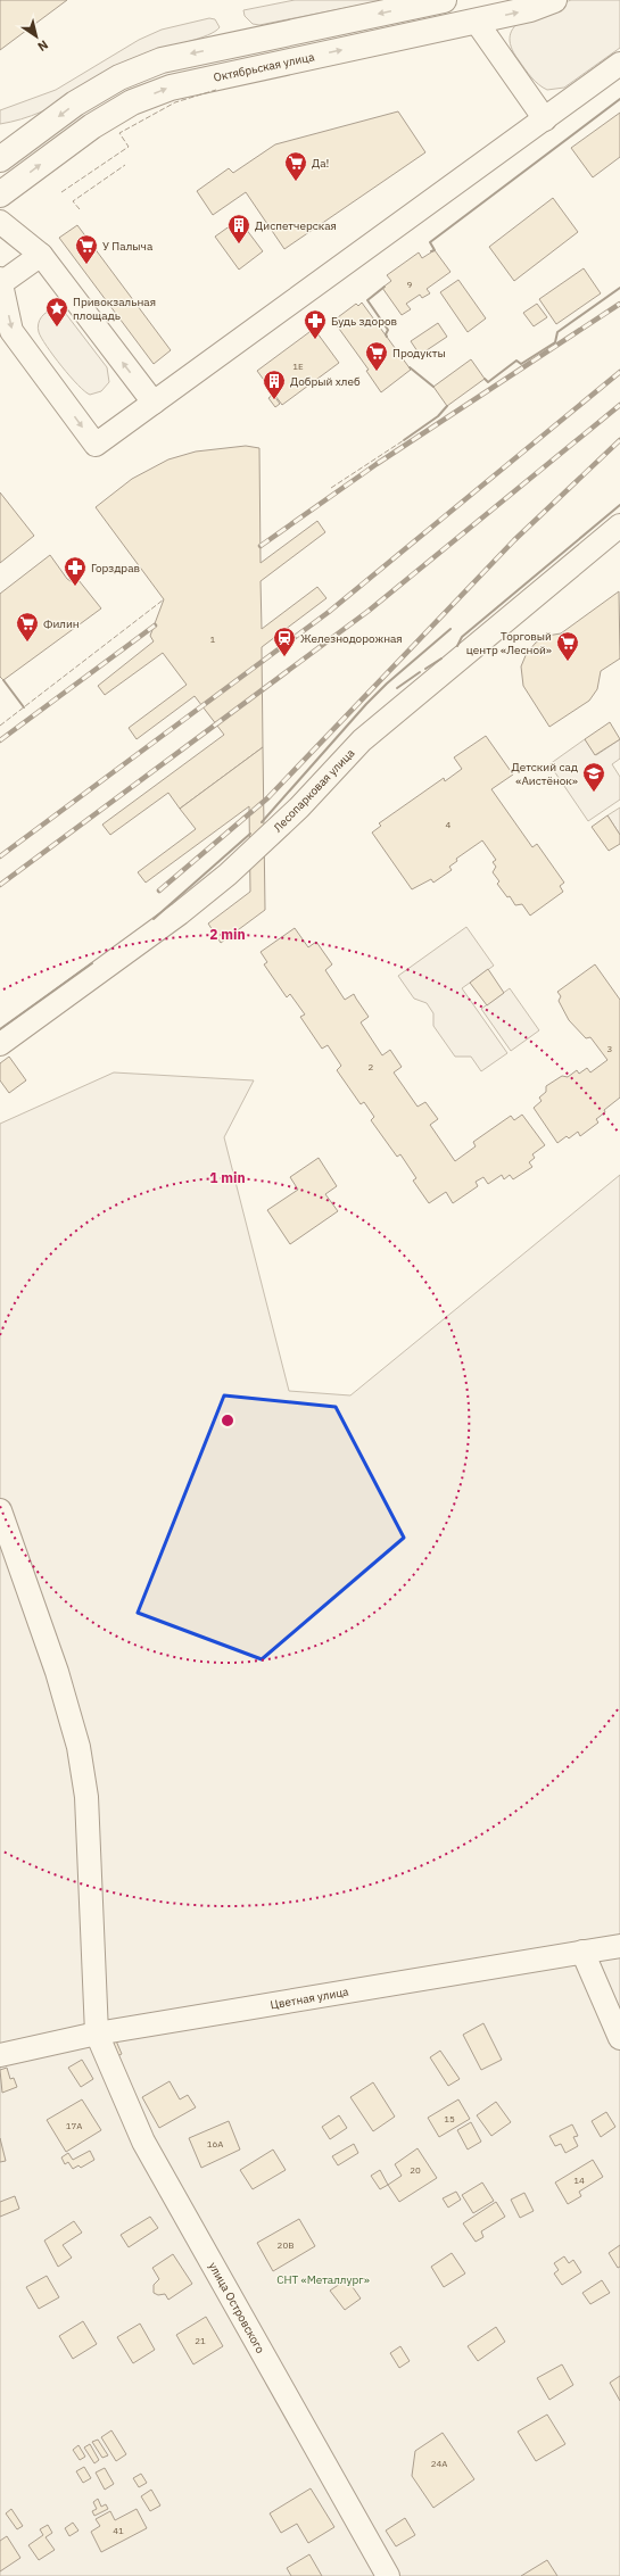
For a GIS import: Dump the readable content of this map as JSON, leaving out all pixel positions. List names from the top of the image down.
{
  "streets": {
    "main road": ["Октябрьская улица"],
    "street": ["Лесопарковая улица", "Цветная улица", "улица Островского"]
  },
  "crossings": [
    ["Цветная улица", "улица Островского"]
  ],
  "parks": ["СНТ «Металлург»"],
  "places": {
    "supermarket": [
      "Да!",
      "У Палыча",
      "Продукты",
      "Филин",
      "Торговый центр «Лесной»"
    ],
    "building": ["Диспетчерская", "Добрый хлеб"],
    "place": ["Привокзальная площадь"],
    "pharmacy": ["Будь здоров", "Горздрав"],
    "station": ["Железнодорожная"],
    "school or university": ["Детский сад «Аистёнок»"]
  },
  "house_numbers": [
    "9",
    "1Е",
    "1",
    "4",
    "3",
    "2",
    "15",
    "17А",
    "16А",
    "20",
    "14",
    "20В",
    "21",
    "24А",
    "41"
  ],
  "north": "bottom right",
  "rings": ["2 min", "1 min"]
}
